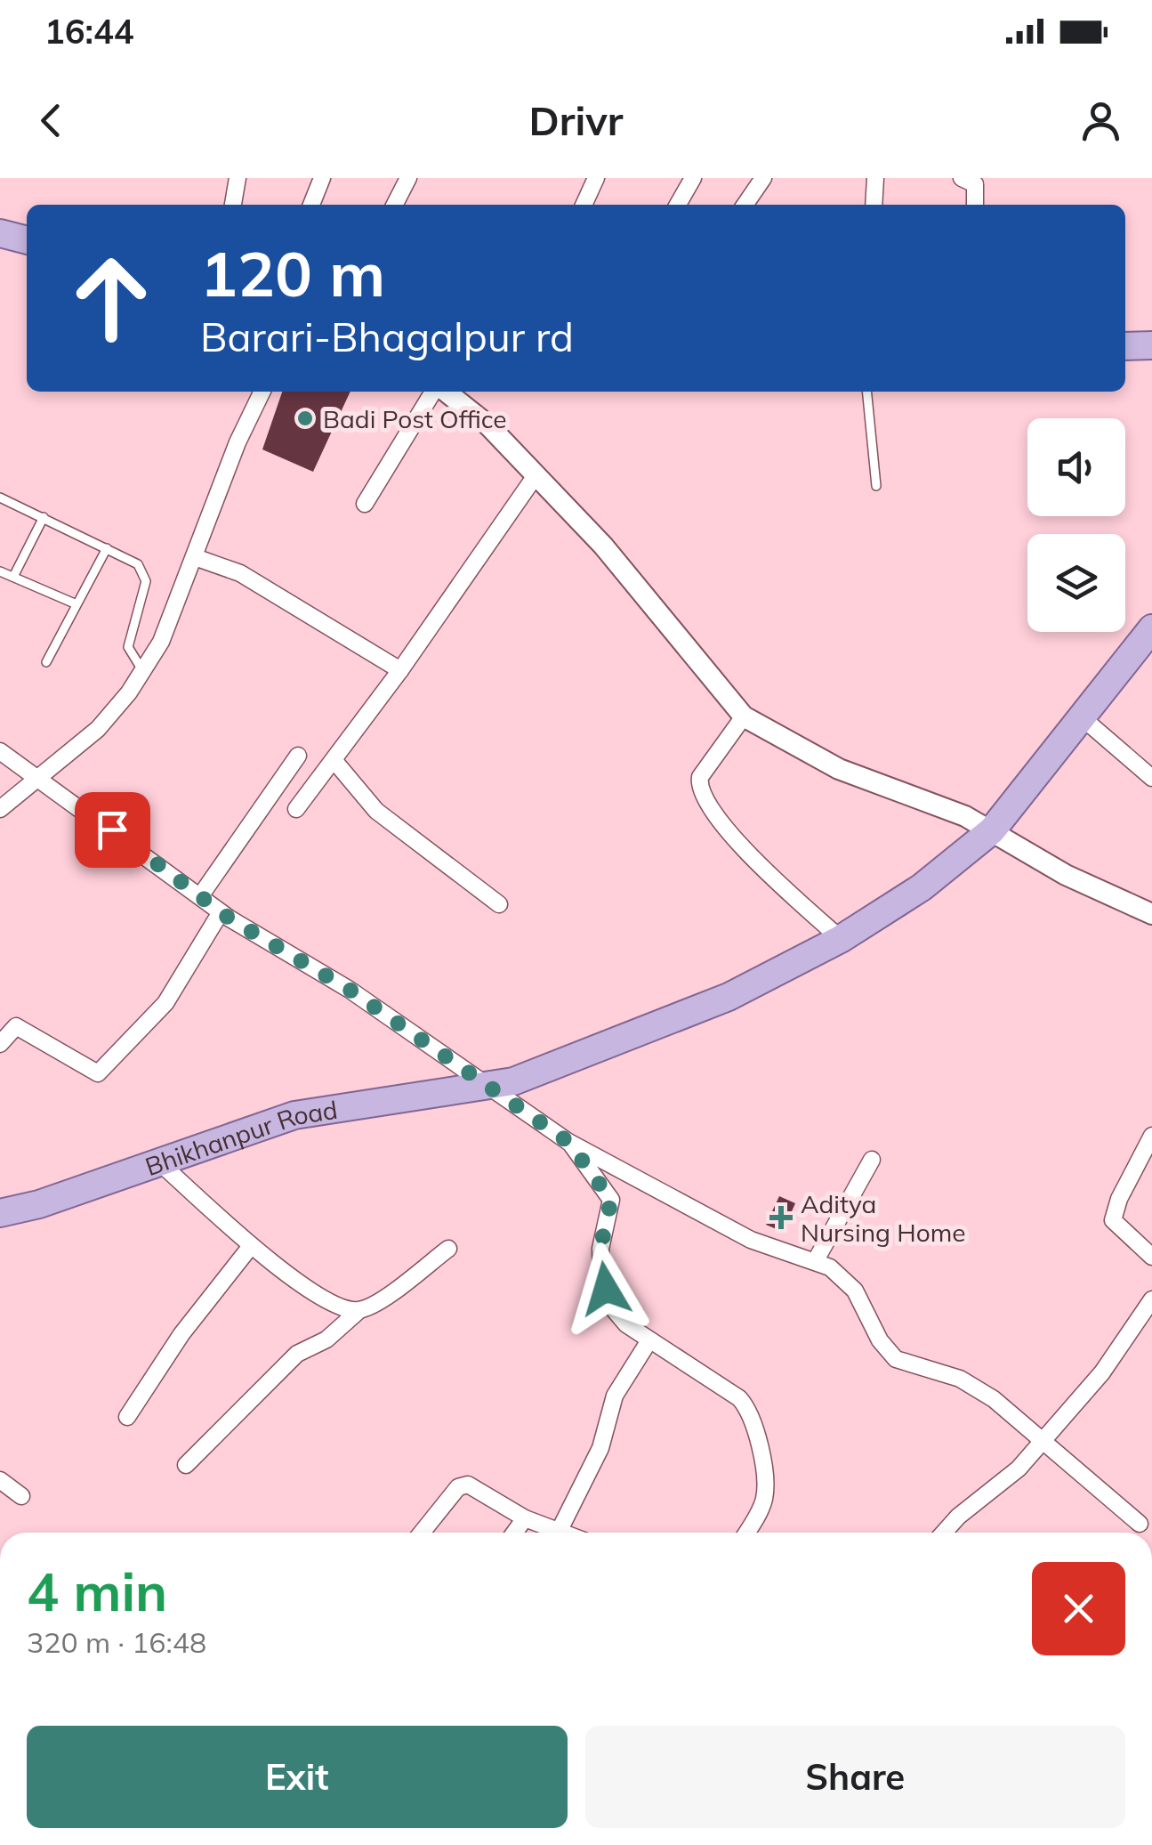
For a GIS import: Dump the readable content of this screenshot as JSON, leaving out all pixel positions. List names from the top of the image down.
{
  "streets": {
    "main road": ["Bhikhanpur Road"]
  },
  "places": {
    "other": ["Badi Post Office"],
    "health": ["Aditya Nursing Home"]
  },
  "page": {
    "status": "16:44",
    "header": "Drivr",
    "turn": ["120 m", "Barari-Bhagalpur rd"],
    "heading": ["4 min", "320 m · 16:48"],
    "buttons": ["Exit", "Share"]
  }
}
